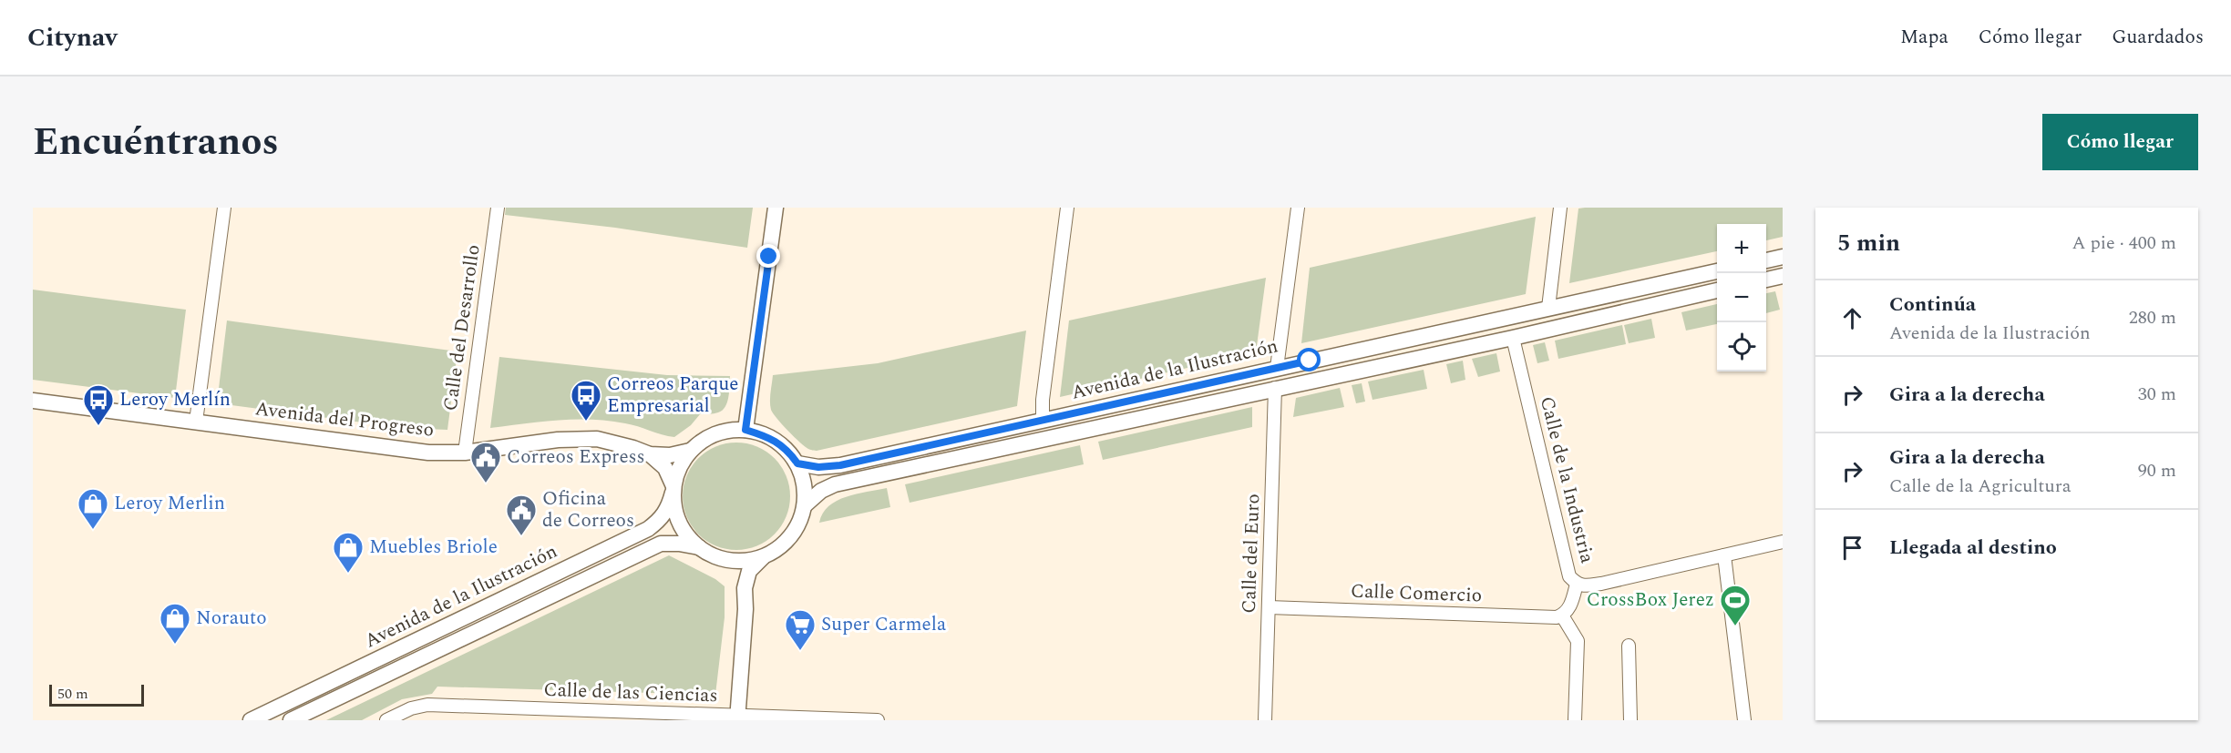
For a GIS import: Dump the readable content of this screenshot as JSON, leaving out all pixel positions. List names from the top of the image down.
{
  "streets": {
    "street": [
      "Calle del Desarrollo",
      "Avenida de la Ilustración",
      "Avenida del Progreso",
      "Calle de la Industria",
      "Calle del Euro",
      "Calle Comercio",
      "Calle de las Ciencias"
    ]
  },
  "crossings": [
    ["Calle del Desarrollo", "Avenida del Progreso"],
    ["Avenida de la Ilustración", "Avenida del Progreso"],
    ["Avenida de la Ilustración", "Calle de la Industria"],
    ["Avenida de la Ilustración", "Calle del Euro"],
    ["Calle del Euro", "Calle Comercio"]
  ],
  "places": {
    "bus stop": ["Correos Parque Empresarial", "Leroy Merlín"],
    "public building": ["Correos Express", "Oficina de Correos"],
    "shop": ["Leroy Merlin", "Muebles Briole", "Norauto"],
    "sports": ["CrossBox Jerez"],
    "supermarket": ["Super Carmela"]
  },
  "scale_bar": "50 m",
  "page": {
    "header": "Citynav",
    "nav": ["Mapa", "Cómo llegar", "Guardados"],
    "title": "Encuéntranos",
    "buttons": "Cómo llegar",
    "heading": ["5 min", "A pie · 400 m"],
    "map_buttons": ["+", "−"],
    "list": [
      ["Continúa", "Avenida de la Ilustración", "280 m"],
      ["Gira a la derecha", "30 m"],
      ["Gira a la derecha", "Calle de la Agricultura", "90 m"],
      "Llegada al destino"
    ],
    "scale": "50 m"
  }
}
